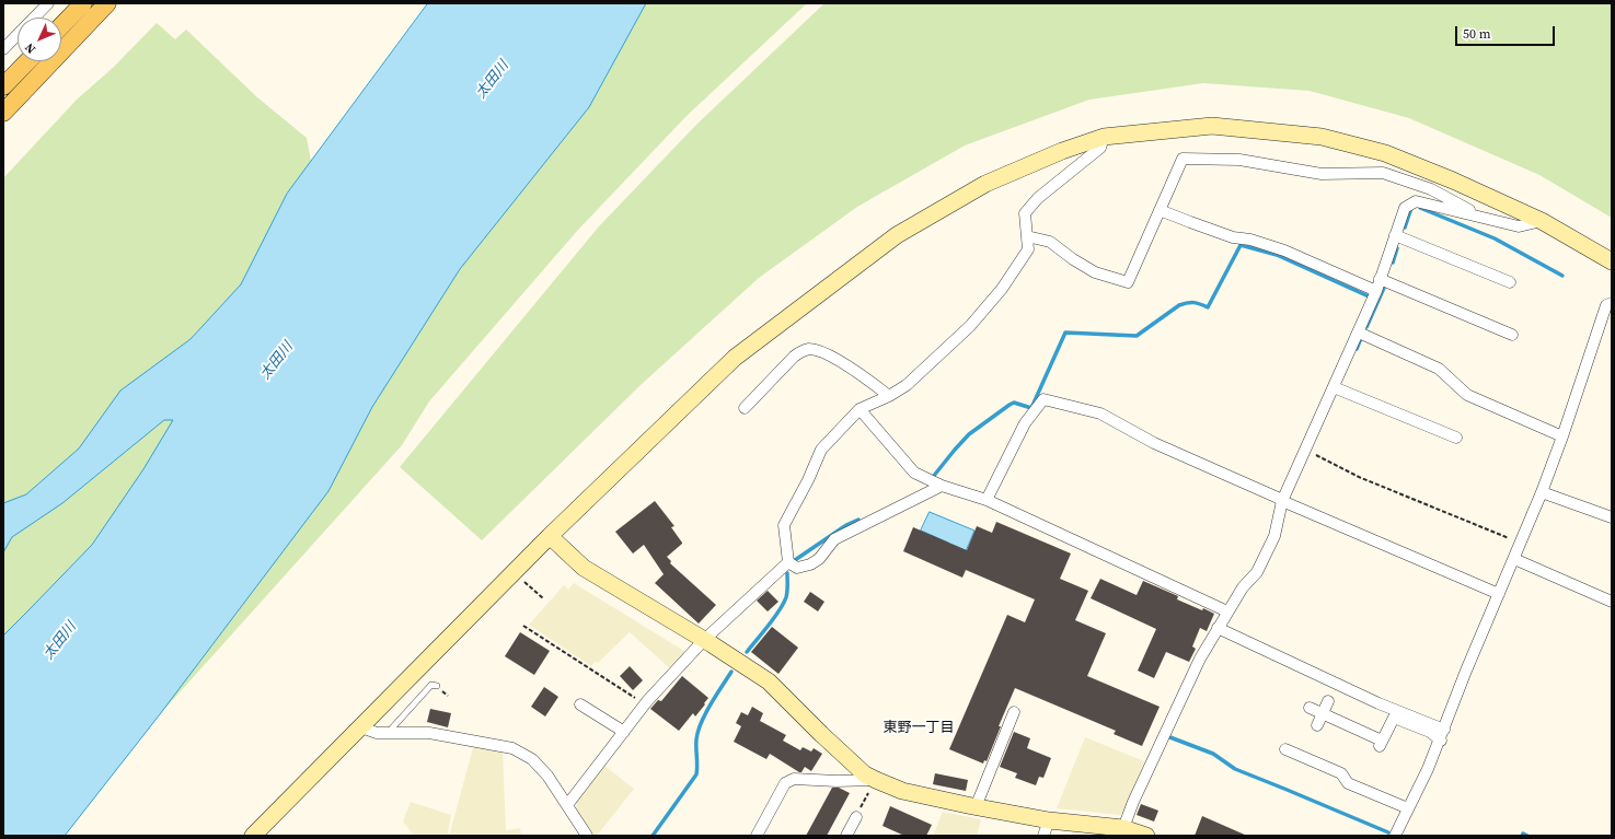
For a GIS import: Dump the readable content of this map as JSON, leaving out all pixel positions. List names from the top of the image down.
{
  "districts": ["東野一丁目"],
  "water": ["太田川"],
  "scale_bar": "50 m",
  "north": "bottom left"
}
